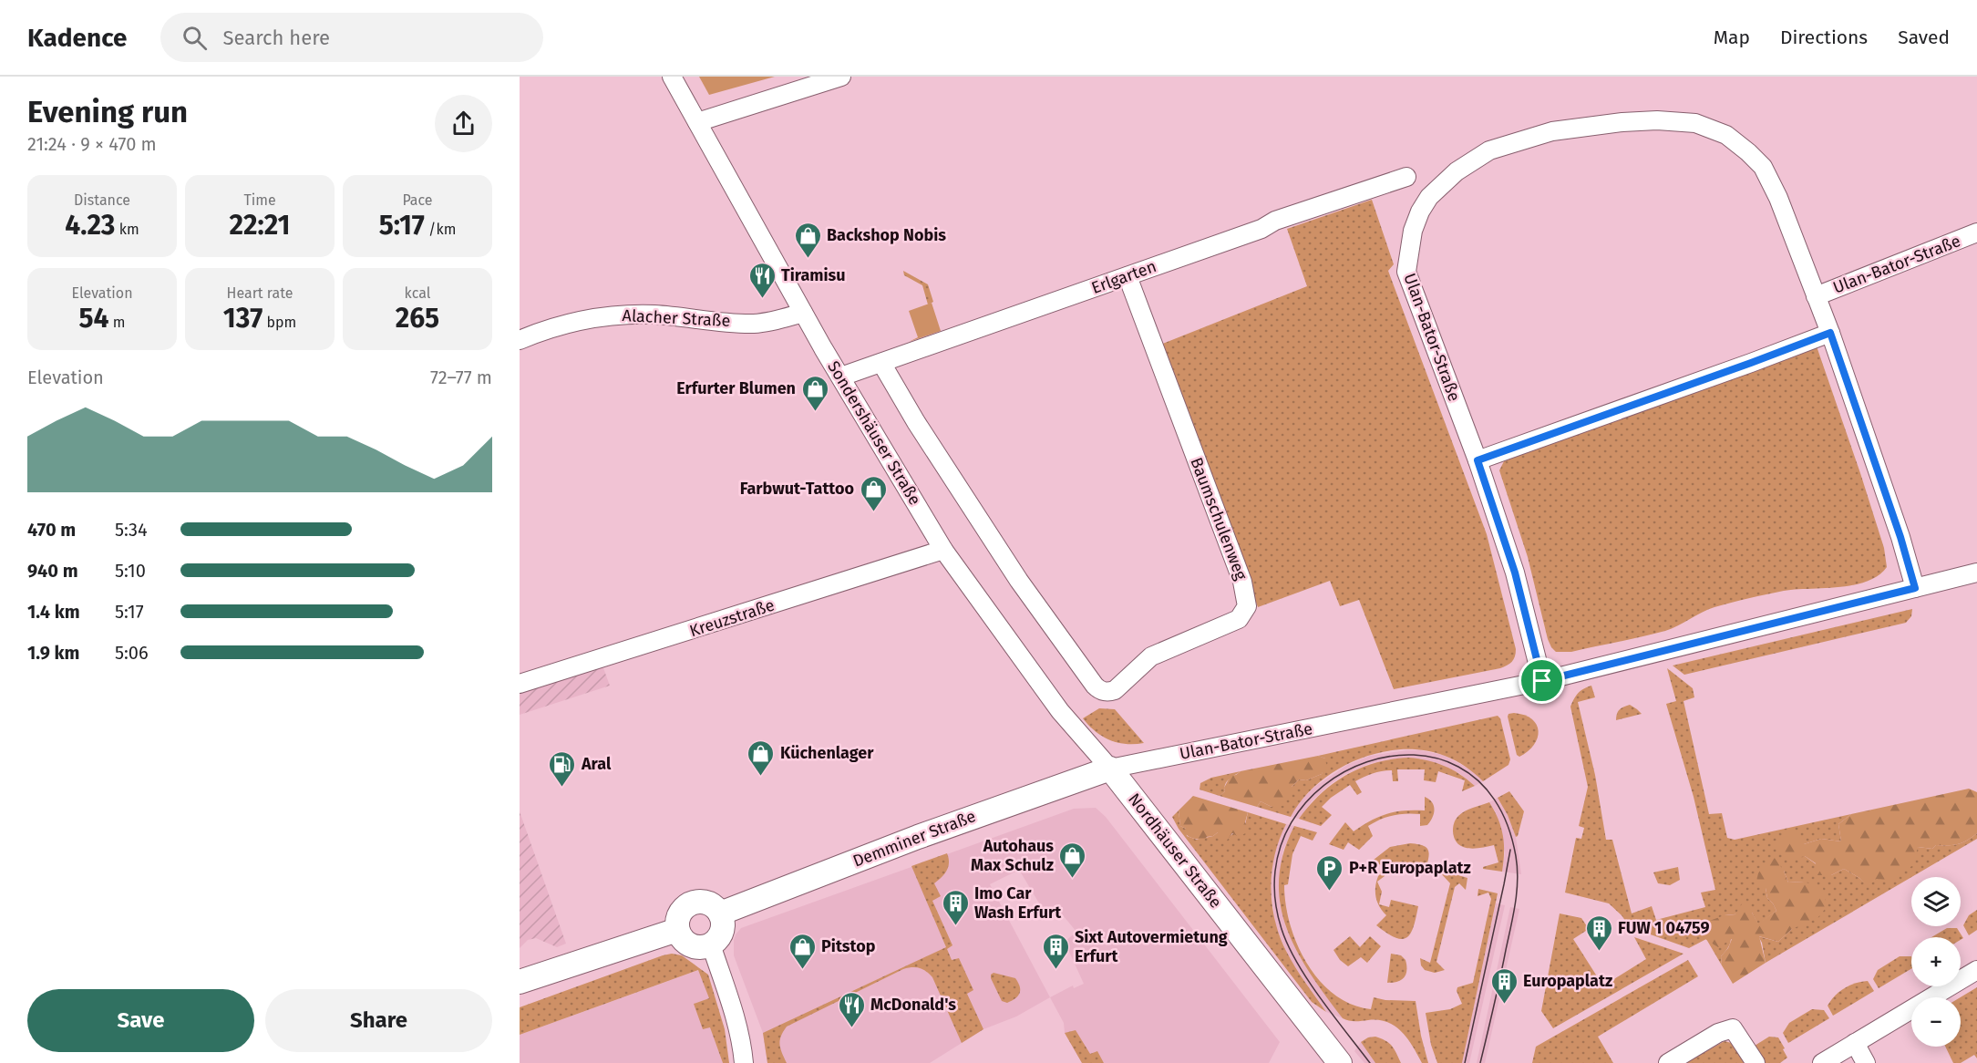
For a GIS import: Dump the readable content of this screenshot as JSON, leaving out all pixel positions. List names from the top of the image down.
{
  "streets": {
    "main road": ["Demminer Straße", "Nordhäuser Straße"],
    "street": [
      "Ulan-Bator-Straße",
      "Erlgarten",
      "Alacher Straße",
      "Sondershäuser Straße",
      "Baumschulenweg",
      "Kreuzstraße"
    ]
  },
  "crossings": [
    ["Ulan-Bator-Straße", "Sondershäuser Straße"],
    ["Ulan-Bator-Straße", "Demminer Straße"],
    ["Ulan-Bator-Straße", "Nordhäuser Straße"],
    ["Erlgarten", "Sondershäuser Straße"],
    ["Erlgarten", "Baumschulenweg"],
    ["Alacher Straße", "Sondershäuser Straße"],
    ["Sondershäuser Straße", "Kreuzstraße"],
    ["Sondershäuser Straße", "Demminer Straße"],
    ["Sondershäuser Straße", "Nordhäuser Straße"],
    ["Demminer Straße", "Nordhäuser Straße"]
  ],
  "places": {
    "shop": [
      "Backshop Nobis",
      "Erfurter Blumen",
      "Farbwut-Tattoo",
      "Küchenlager",
      "Autohaus Max Schulz",
      "Pitstop"
    ],
    "restaurant": ["Tiramisu", "McDonald's"],
    "fuel station": ["Aral"],
    "parking": ["P+R Europaplatz"],
    "building": [
      "Imo Car Wash Erfurt",
      "FUW 1 04759",
      "Sixt Autovermietung Erfurt",
      "Europaplatz"
    ]
  },
  "page": {
    "header": "Kadence",
    "search": "Search here",
    "nav": ["Map", "Directions", "Saved"],
    "heading": ["Evening run", "21:24 · 9 × 470 m"],
    "stats": [
      ["Distance", "4.23 km"],
      ["Time", "22:21"],
      ["Pace", "5:17 /km"],
      ["Elevation", "54 m"],
      ["Heart rate", "137 bpm"],
      ["kcal", "265"]
    ],
    "chart": ["Elevation", "72–77 m"],
    "list": [
      {
        "name": "470 m",
        "note": "5:34"
      },
      {
        "name": "940 m",
        "note": "5:10"
      },
      {
        "name": "1.4 km",
        "note": "5:17"
      },
      {
        "name": "1.9 km",
        "note": "5:06"
      }
    ],
    "map_buttons": ["+", "−"],
    "buttons": ["Save", "Share"]
  }
}
